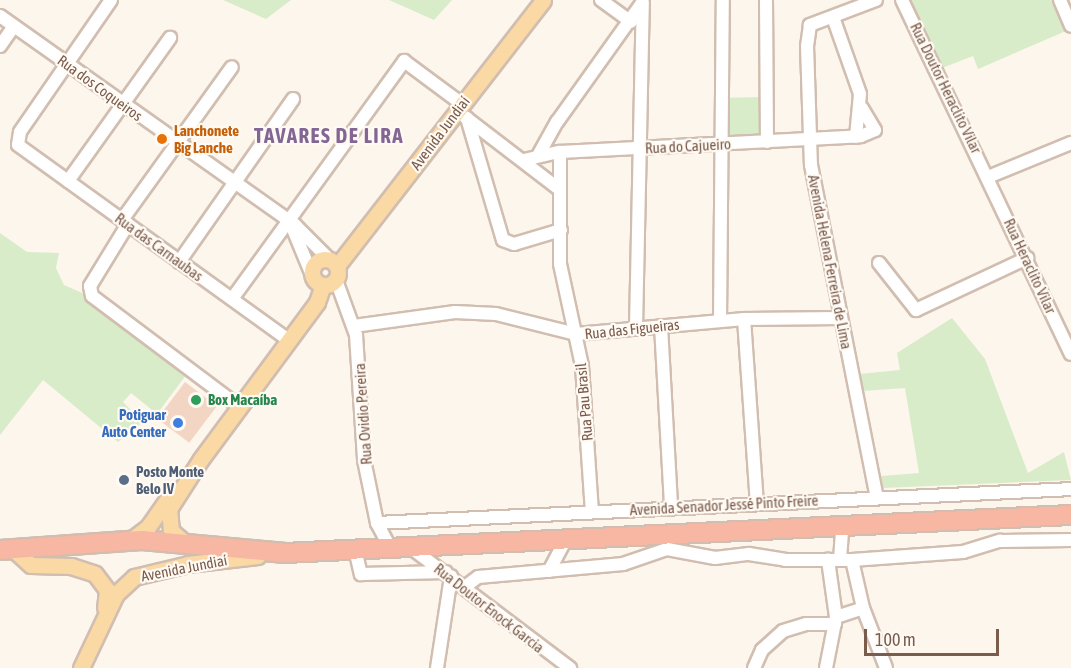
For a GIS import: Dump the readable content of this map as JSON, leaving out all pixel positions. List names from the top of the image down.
{
  "streets": {
    "main road": ["Avenida Jundiaí"],
    "street": [
      "Rua dos Coqueiros",
      "Rua Doutor Heraclito Vilar",
      "Rua do Cajueiro",
      "Rua das Carnaubas",
      "Avenida Helena Ferreira de Lima",
      "Rua Heraclito Vilar",
      "Rua das Figueiras",
      "Rua Pau Brasil",
      "Rua Ovidio Pereira",
      "Avenida Senador Jessé Pinto Freire",
      "Rua Doutor Enock Garcia"
    ]
  },
  "crossings": [
    ["Rua dos Coqueiros", "Avenida Jundiaí"],
    ["Rua dos Coqueiros", "Rua das Carnaubas"],
    ["Rua dos Coqueiros", "Rua Ovidio Pereira"],
    ["Rua Doutor Heraclito Vilar", "Rua Heraclito Vilar"],
    ["Avenida Jundiaí", "Rua das Carnaubas"],
    ["Avenida Jundiaí", "Rua Ovidio Pereira"],
    ["Rua do Cajueiro", "Avenida Helena Ferreira de Lima"],
    ["Rua do Cajueiro", "Rua Pau Brasil"],
    ["Avenida Helena Ferreira de Lima", "Rua das Figueiras"],
    ["Avenida Helena Ferreira de Lima", "Avenida Senador Jessé Pinto Freire"],
    ["Rua das Figueiras", "Rua Pau Brasil"],
    ["Rua das Figueiras", "Rua Ovidio Pereira"],
    ["Rua Pau Brasil", "Avenida Senador Jessé Pinto Freire"],
    ["Rua Ovidio Pereira", "Avenida Senador Jessé Pinto Freire"]
  ],
  "districts": ["TAVARES DE LIRA"],
  "places": [
    "Lanchonete Big Lanche",
    "Box Macaíba",
    "Potiguar Auto Center",
    "Posto Monte Belo IV"
  ],
  "scale_bar": "100 m"
}
